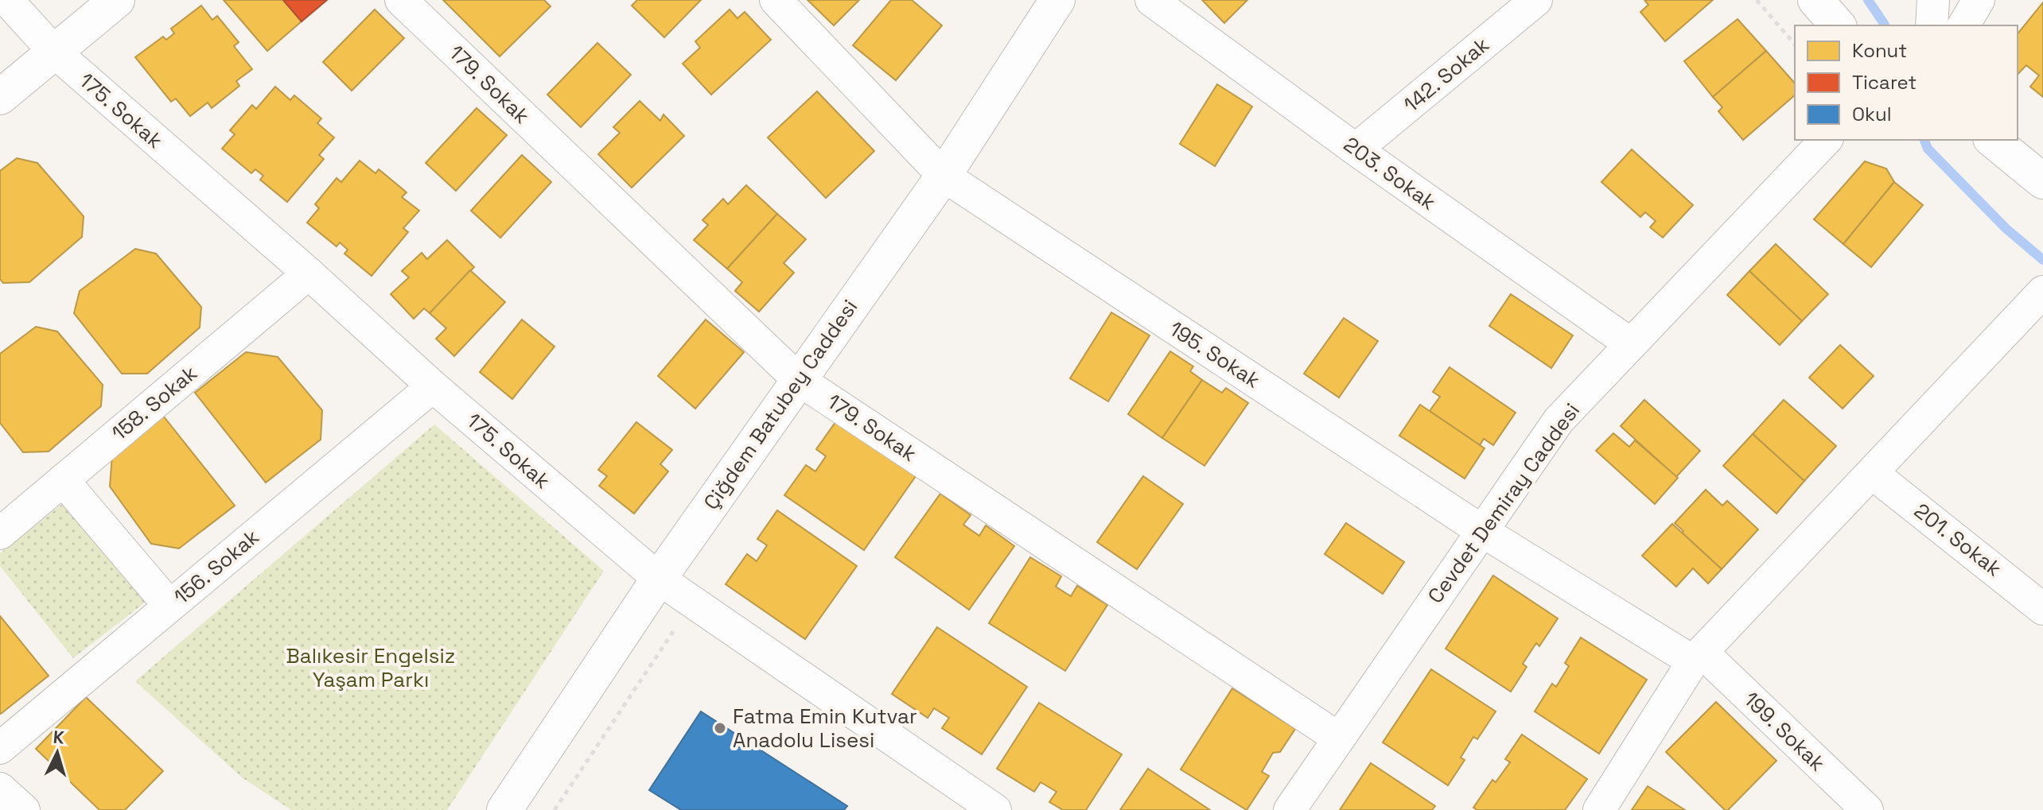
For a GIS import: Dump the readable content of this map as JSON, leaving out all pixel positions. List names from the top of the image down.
{
  "streets": {
    "main road": ["Çiğdem Batubey Caddesi"],
    "street": [
      "142. Sokak",
      "179. Sokak",
      "175. Sokak",
      "203. Sokak",
      "195. Sokak",
      "158. Sokak",
      "Cevdet Demiray Caddesi",
      "201. Sokak",
      "156. Sokak",
      "199. Sokak"
    ]
  },
  "crossings": [
    ["142. Sokak", "203. Sokak"],
    ["179. Sokak", "Çiğdem Batubey Caddesi"],
    ["179. Sokak", "Cevdet Demiray Caddesi"],
    ["175. Sokak", "158. Sokak"],
    ["175. Sokak", "Çiğdem Batubey Caddesi"],
    ["175. Sokak", "156. Sokak"],
    ["203. Sokak", "Cevdet Demiray Caddesi"],
    ["195. Sokak", "Çiğdem Batubey Caddesi"],
    ["195. Sokak", "Cevdet Demiray Caddesi"],
    ["195. Sokak", "199. Sokak"]
  ],
  "parks": ["Balıkesir Engelsiz Yaşam Parkı"],
  "places": ["Fatma Emin Kutvar Anadolu Lisesi"],
  "legend": ["Konut", "Ticaret", "Okul"],
  "north": "top"
}
